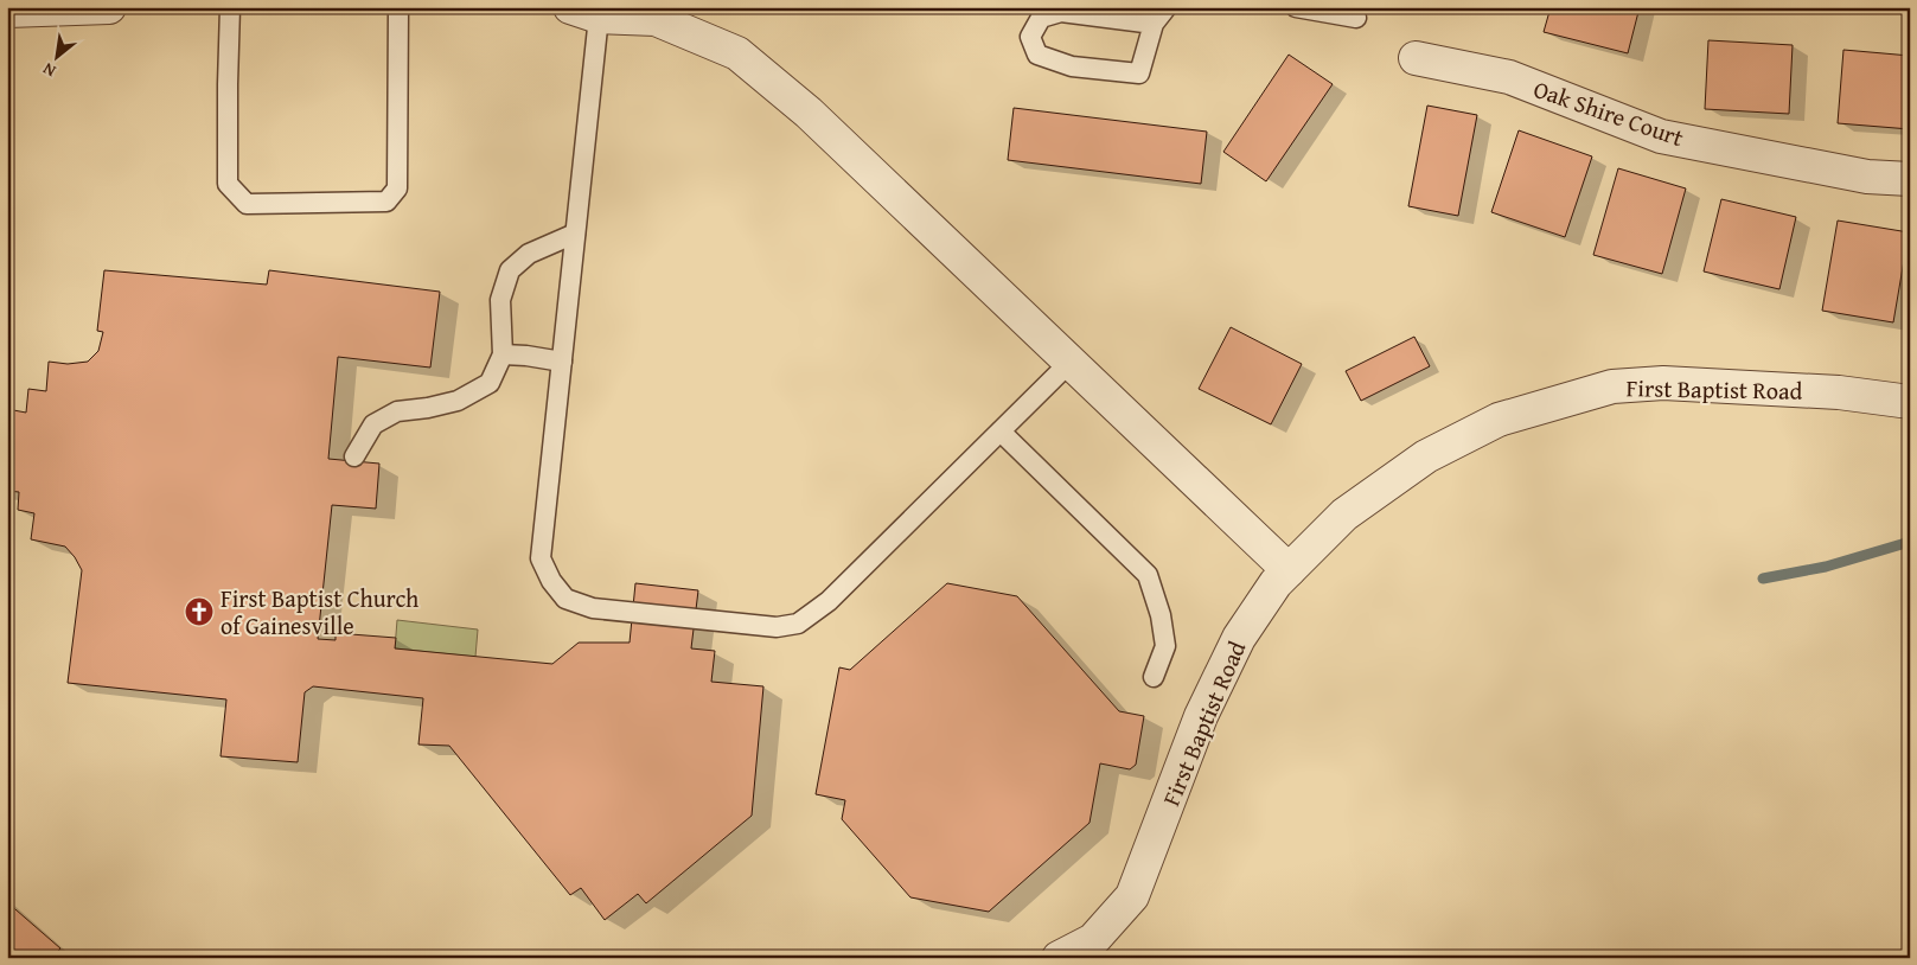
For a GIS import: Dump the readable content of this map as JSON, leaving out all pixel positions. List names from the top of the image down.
{
  "streets": {
    "street": ["Oak Shire Court", "First Baptist Road"]
  },
  "places": {
    "church": ["First Baptist Church of Gainesville"]
  },
  "north": "bottom left"
}
